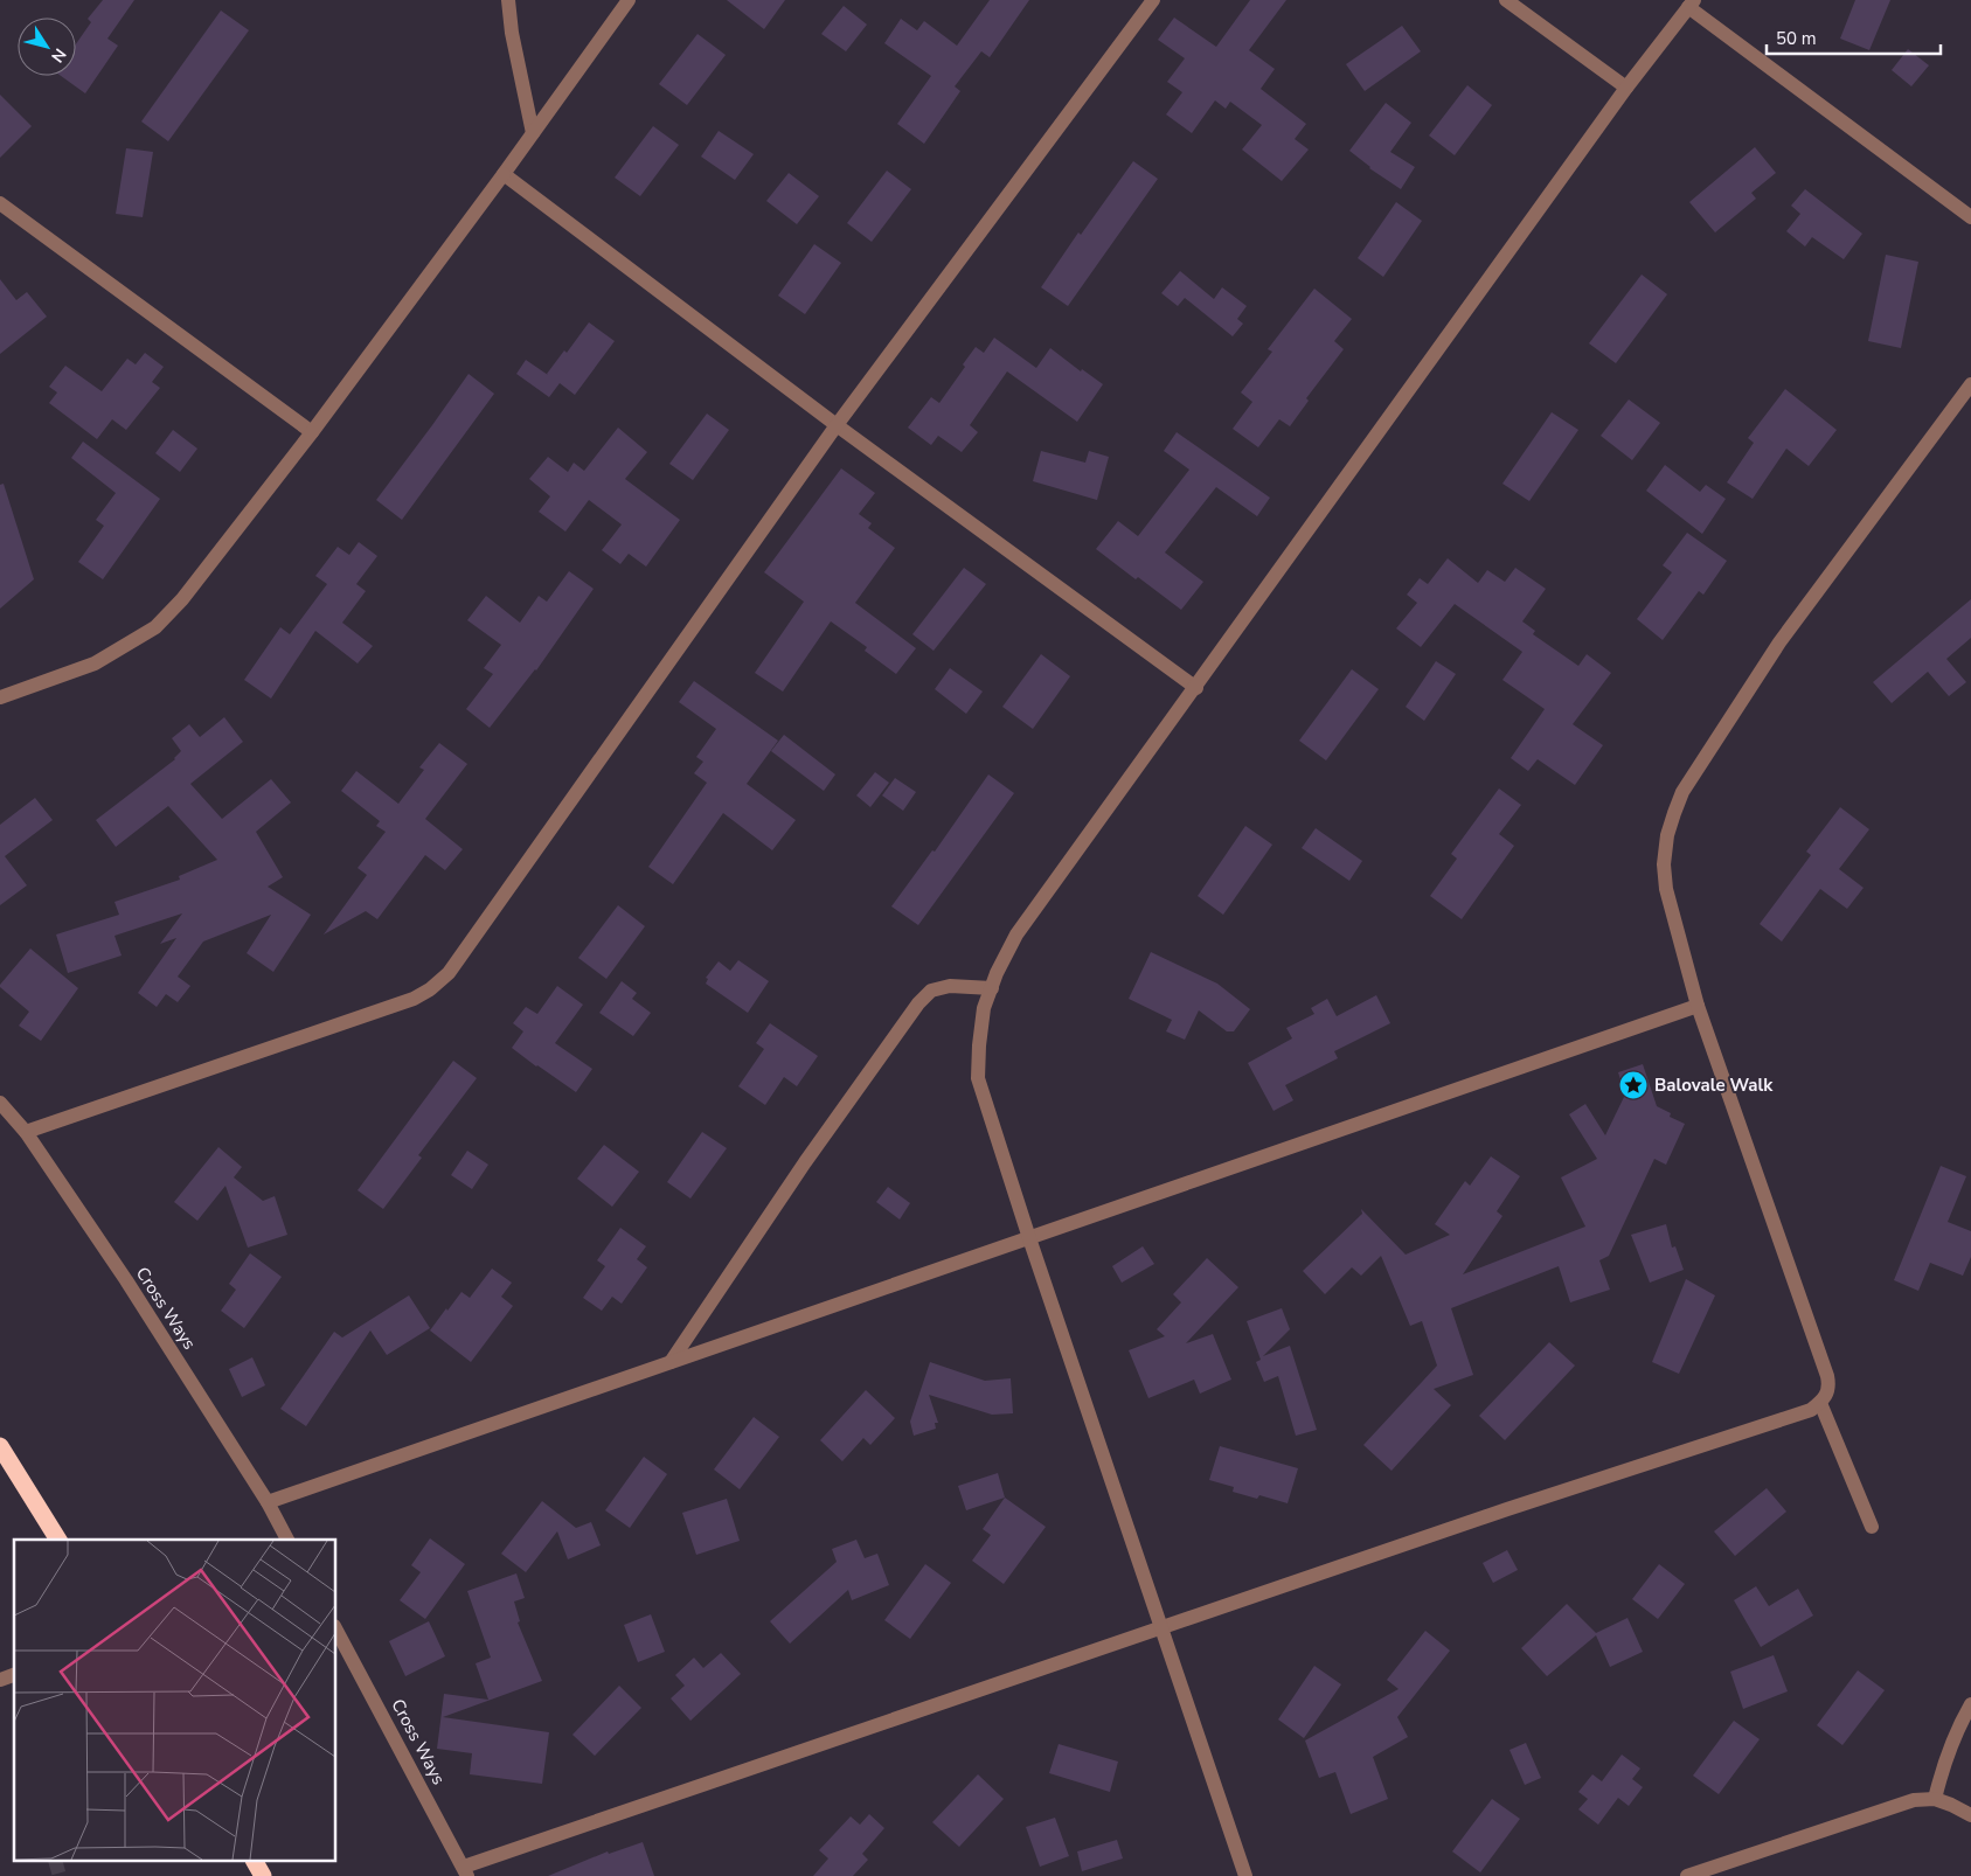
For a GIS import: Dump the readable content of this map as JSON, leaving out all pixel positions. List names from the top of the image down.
{
  "streets": {
    "street": ["Cross Ways"]
  },
  "places": {
    "place": ["Balovale Walk"]
  },
  "scale_bar": "50 m",
  "north": "bottom right"
}
